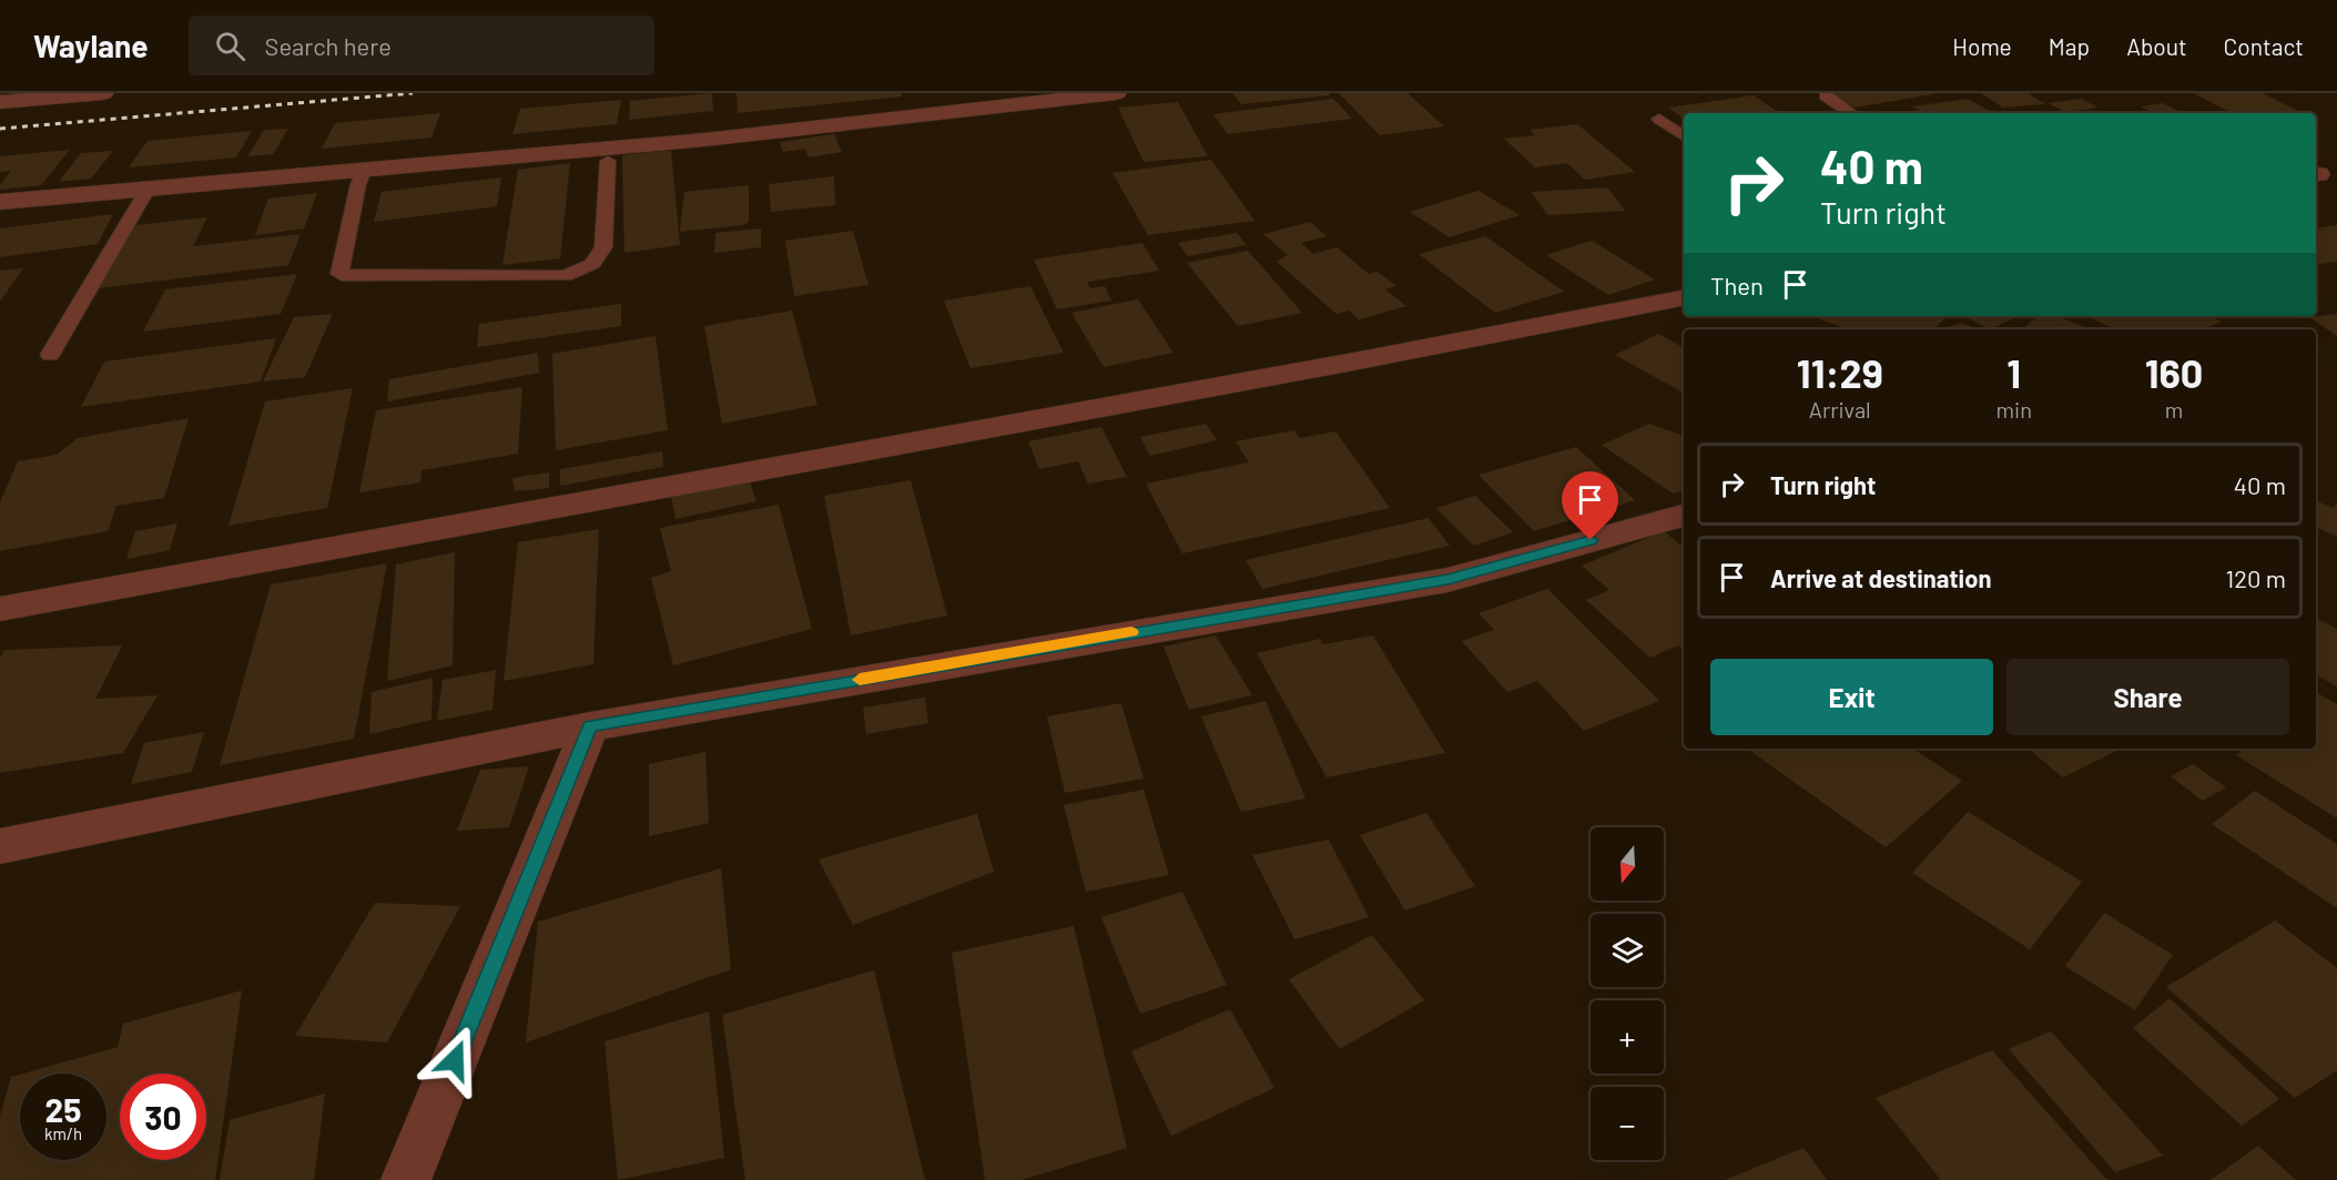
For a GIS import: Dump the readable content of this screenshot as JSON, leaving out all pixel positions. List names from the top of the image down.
{
  "north": "bottom",
  "page": {
    "header": "Waylane",
    "search": "Search here",
    "nav": [
      "Home",
      "Map",
      "About",
      "Contact"
    ],
    "turn": ["40 m", "Turn right"],
    "then": "Then",
    "eta": [
      "11:29",
      "Arrival",
      "1",
      "min",
      "160",
      "m"
    ],
    "list": [
      {
        "name": "Turn right",
        "value": "40 m"
      },
      {
        "name": "Arrive at destination",
        "value": "120 m"
      }
    ],
    "buttons": ["Exit", "Share"],
    "map_buttons": ["+", "−"],
    "speed": "25 km/h",
    "limit": "30"
  }
}
